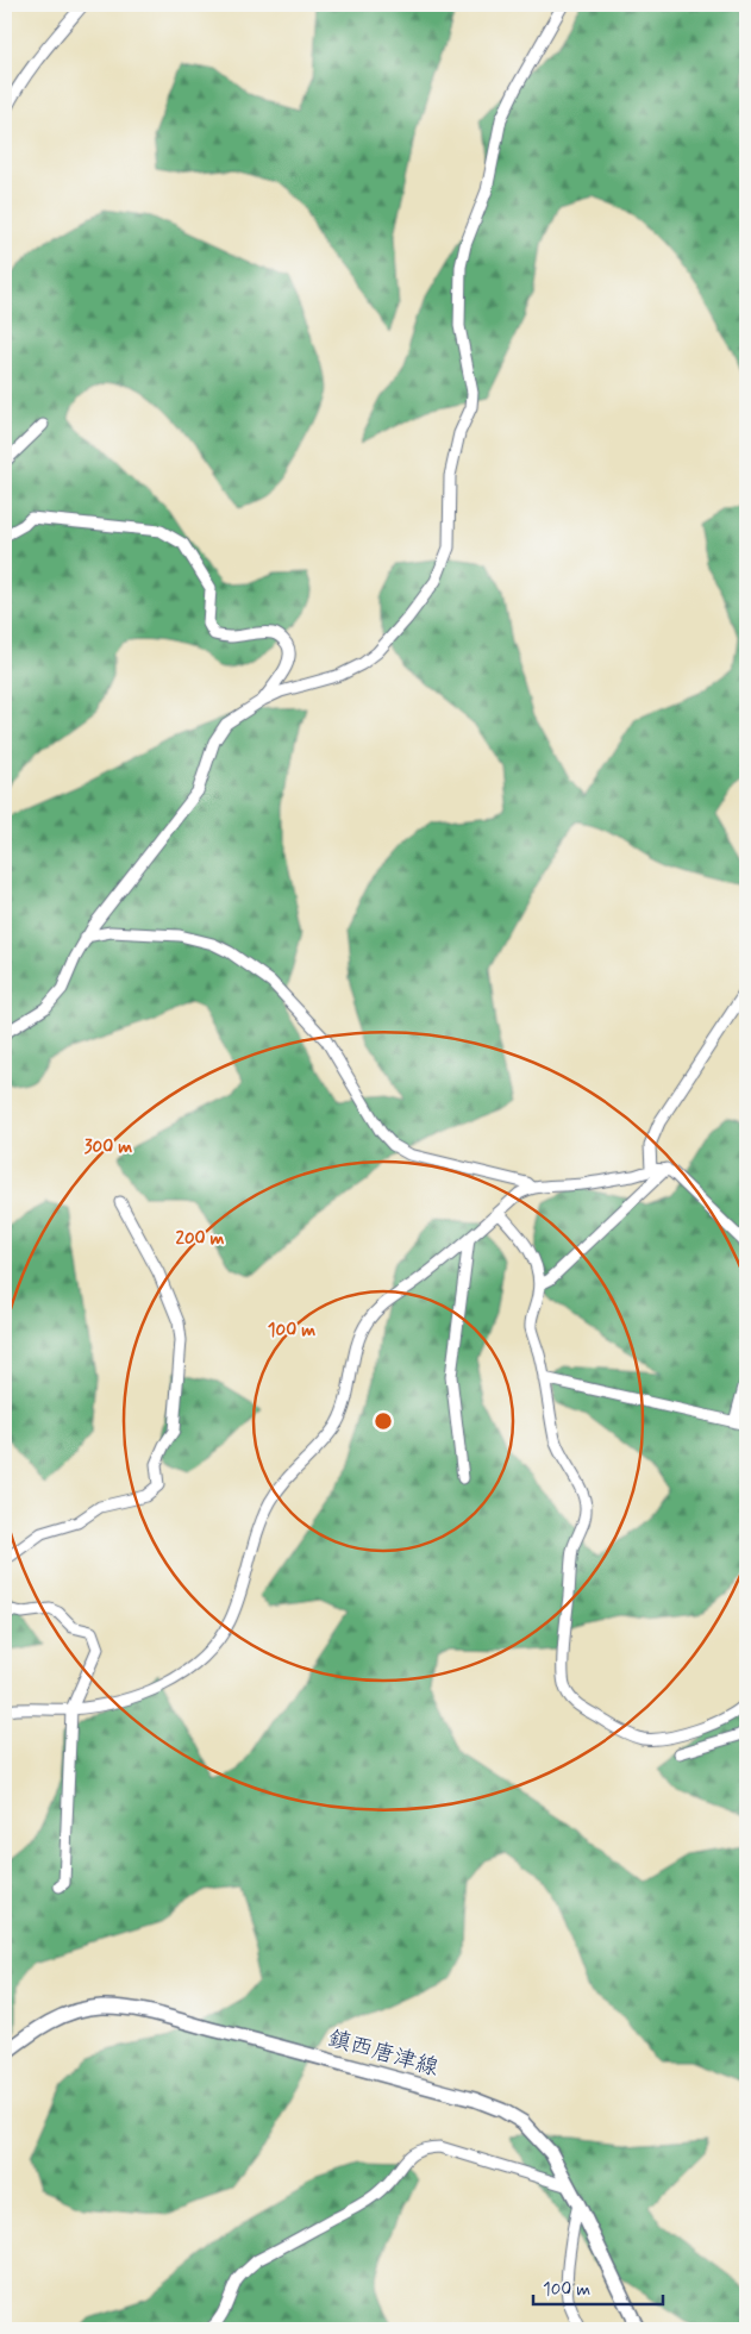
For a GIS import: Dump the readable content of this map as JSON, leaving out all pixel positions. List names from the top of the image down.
{
  "streets": {
    "main road": ["鎮西唐津線"]
  },
  "scale_bar": "100 m",
  "rings": ["300 m", "200 m", "100 m"]
}
